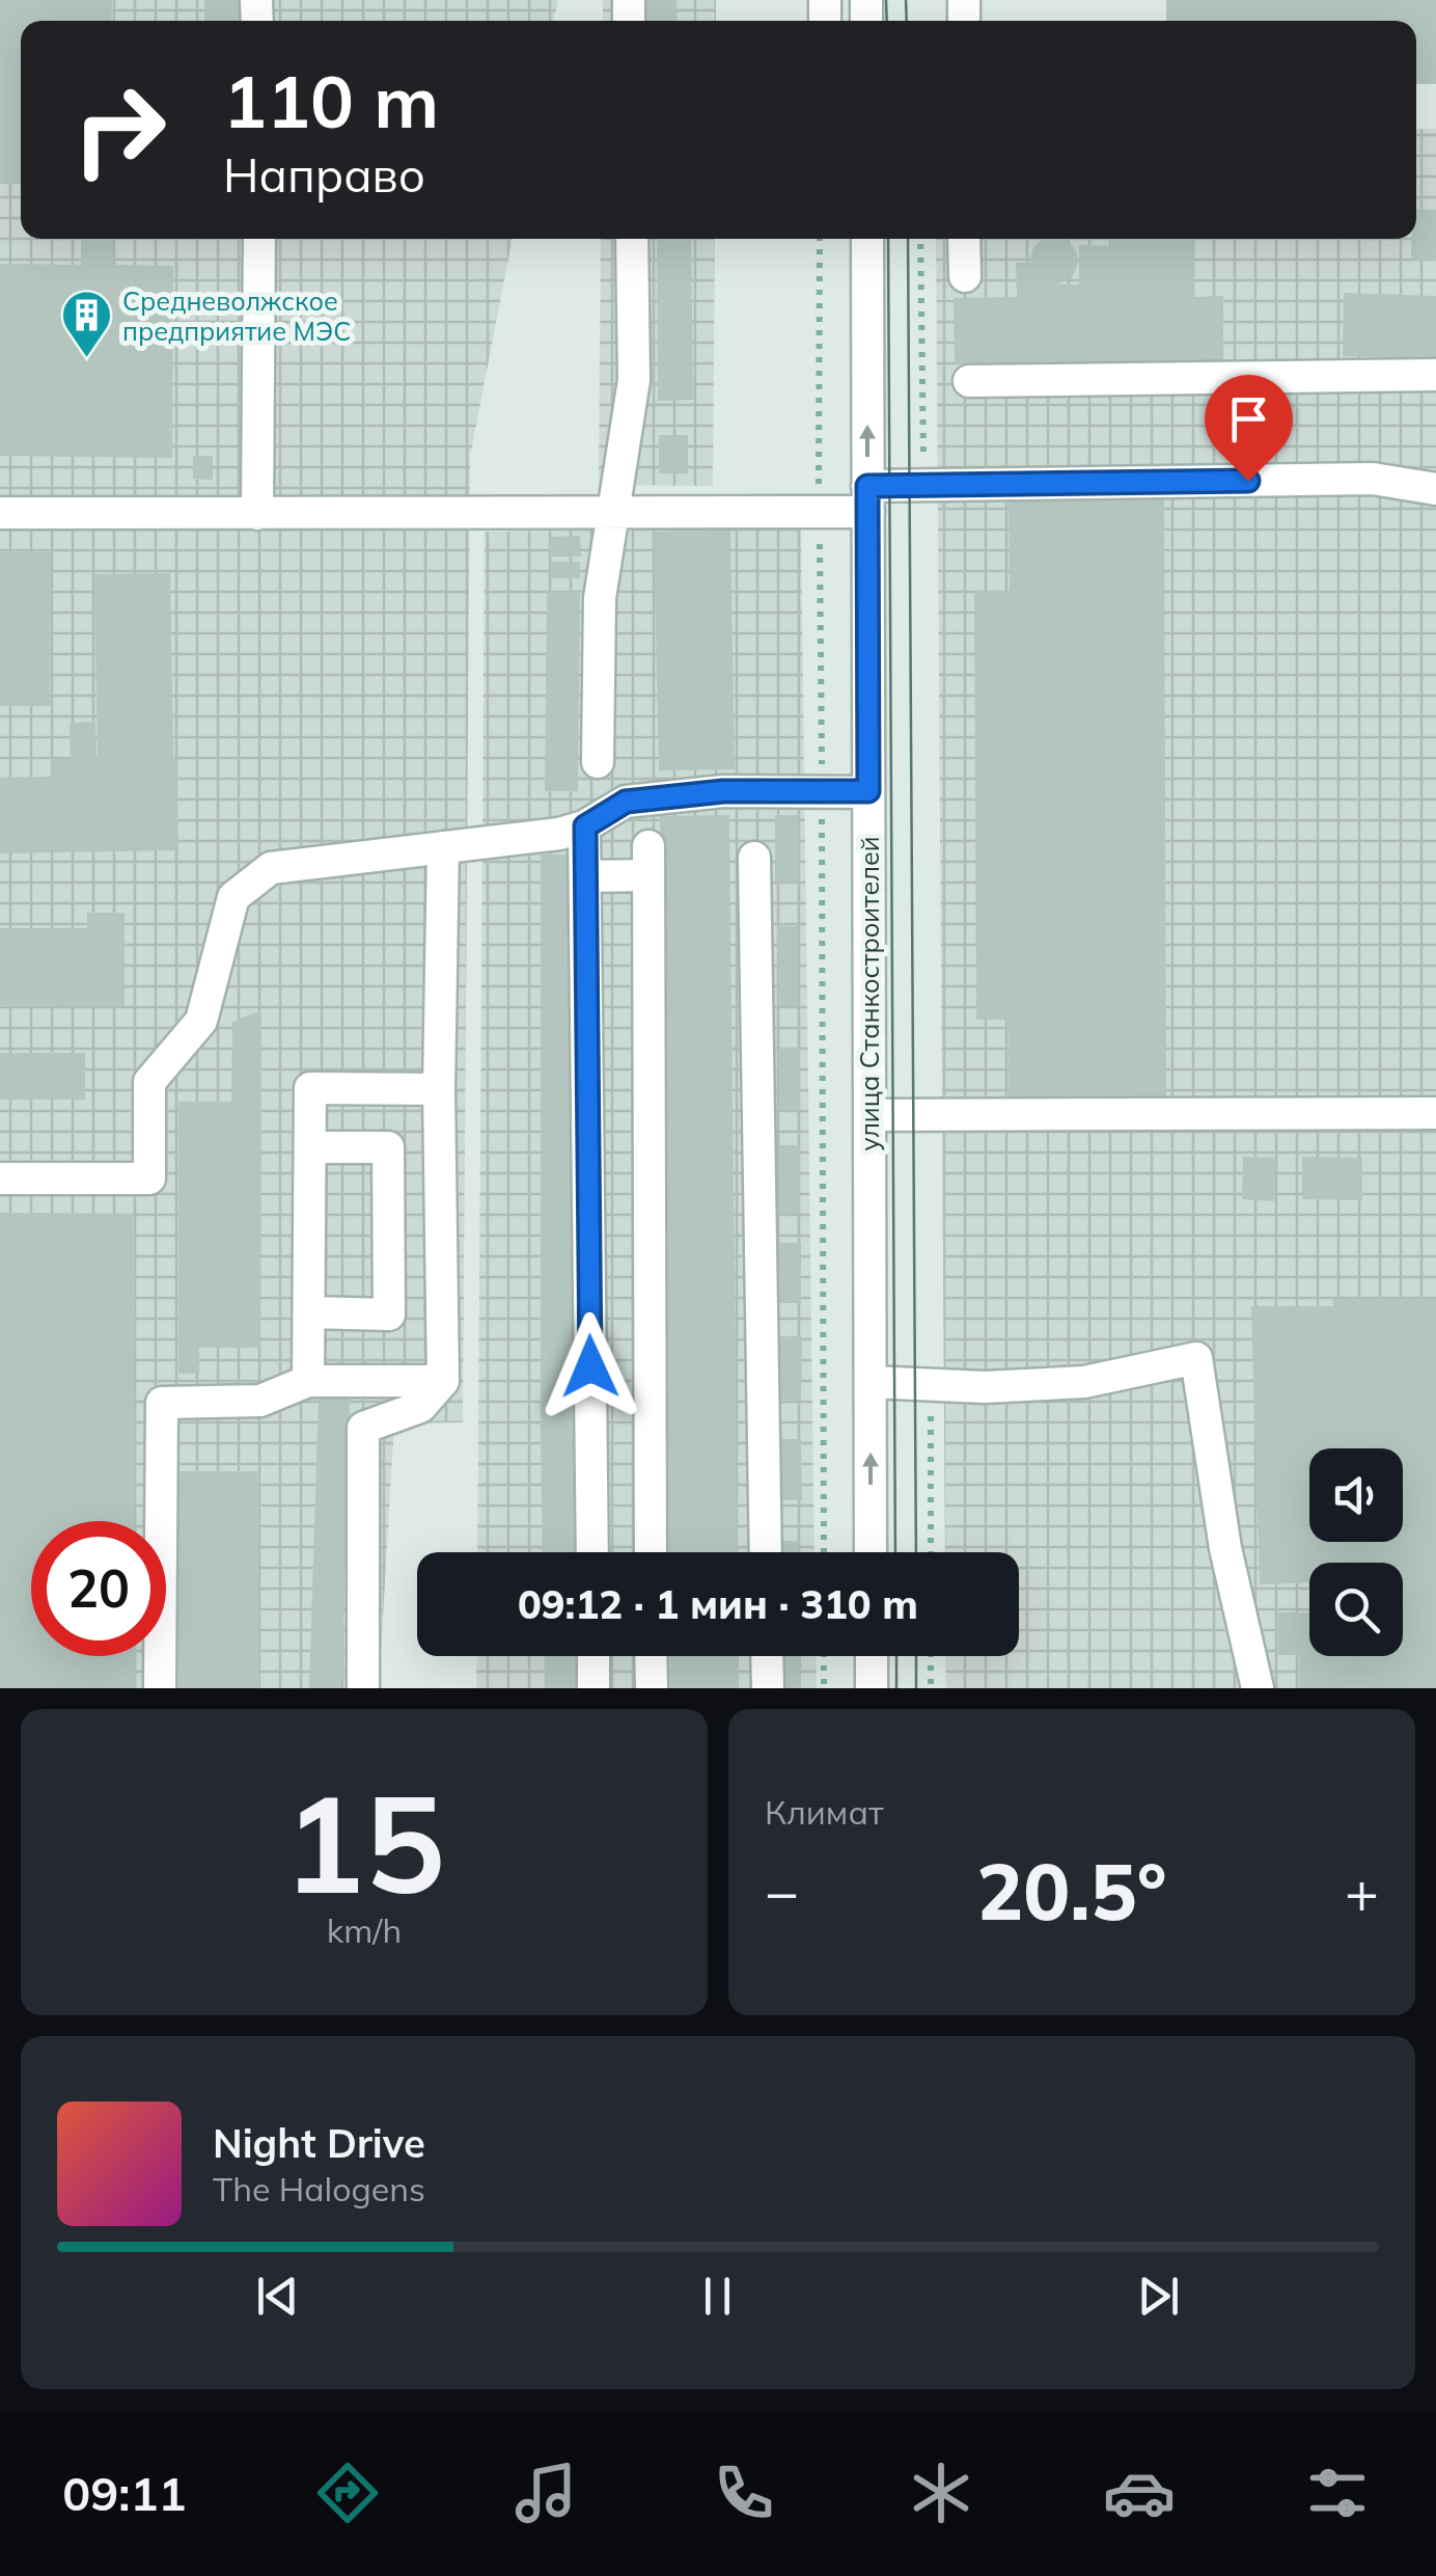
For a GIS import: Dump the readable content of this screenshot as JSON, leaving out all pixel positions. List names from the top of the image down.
{
  "streets": {
    "street": ["улица Станкостроителей"]
  },
  "places": {
    "building": ["Средневолжское предприятие МЭС"]
  },
  "page": {
    "turn": ["110 m", "Направо"],
    "limit": "20",
    "trip": "09:12 · 1 мин · 310 m",
    "tile": [
      ["15", "km/h"],
      "Климат"
    ],
    "heat": ["−", "20.5°", "+"],
    "song": ["Night Drive", "The Halogens"],
    "tabs": "09:11"
  }
}
